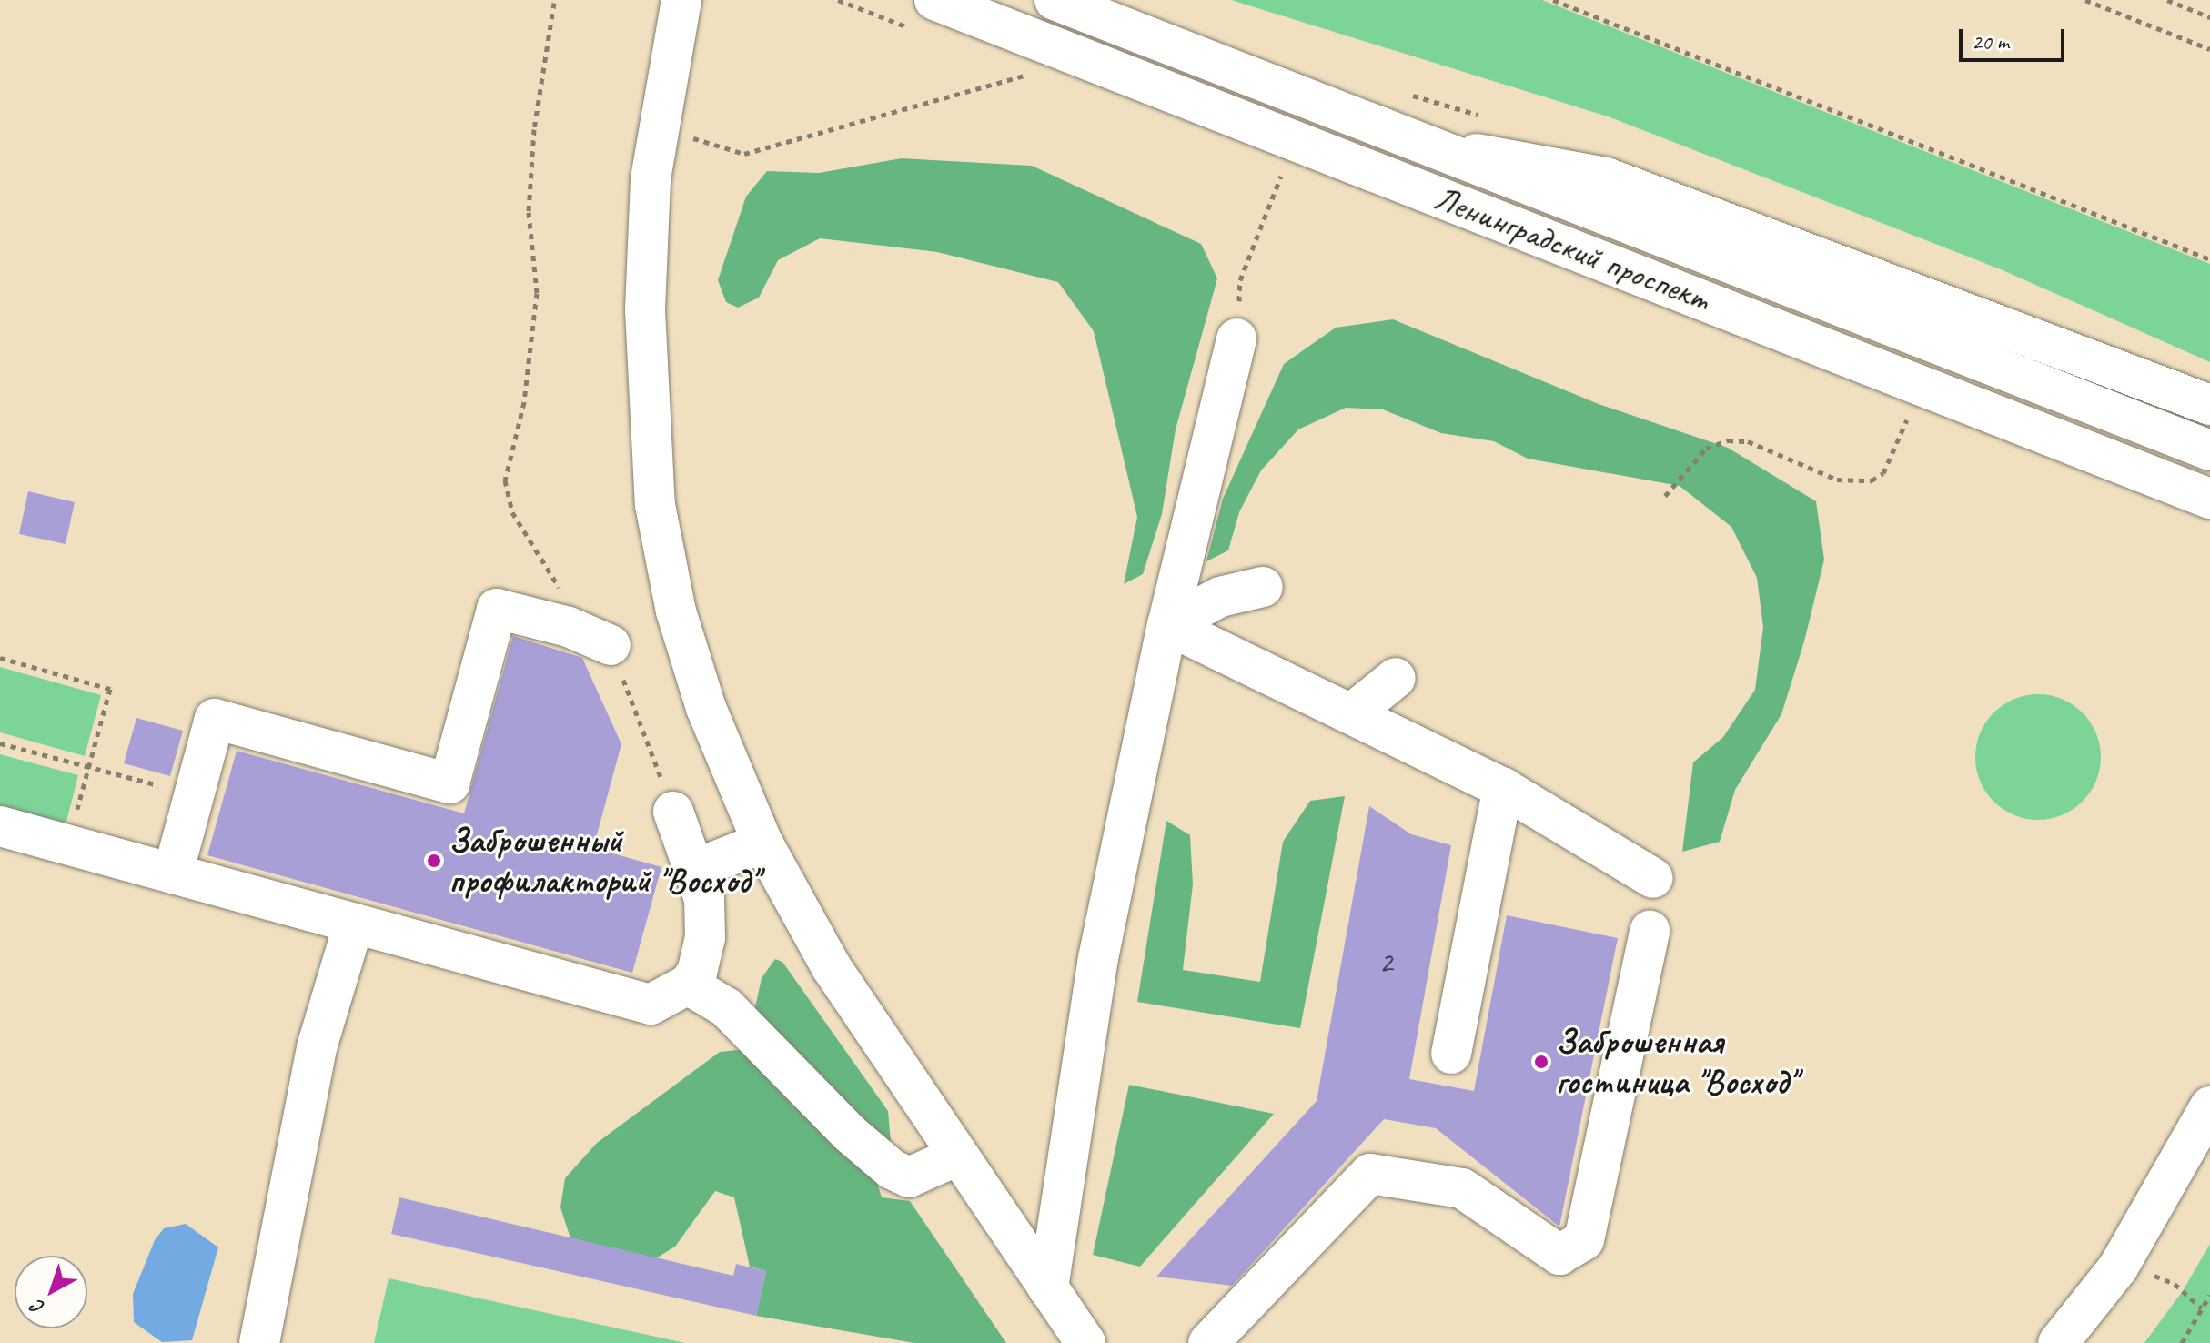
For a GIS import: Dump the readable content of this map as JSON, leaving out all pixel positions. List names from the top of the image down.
{
  "streets": {
    "main road": ["Ленинградский проспект"]
  },
  "places": ["Заброшенный профилакторий \"Восход\"", "Заброшенная гостиница \"Восход\""],
  "house_numbers": ["2"],
  "scale_bar": "20 m",
  "north": "bottom left"
}
